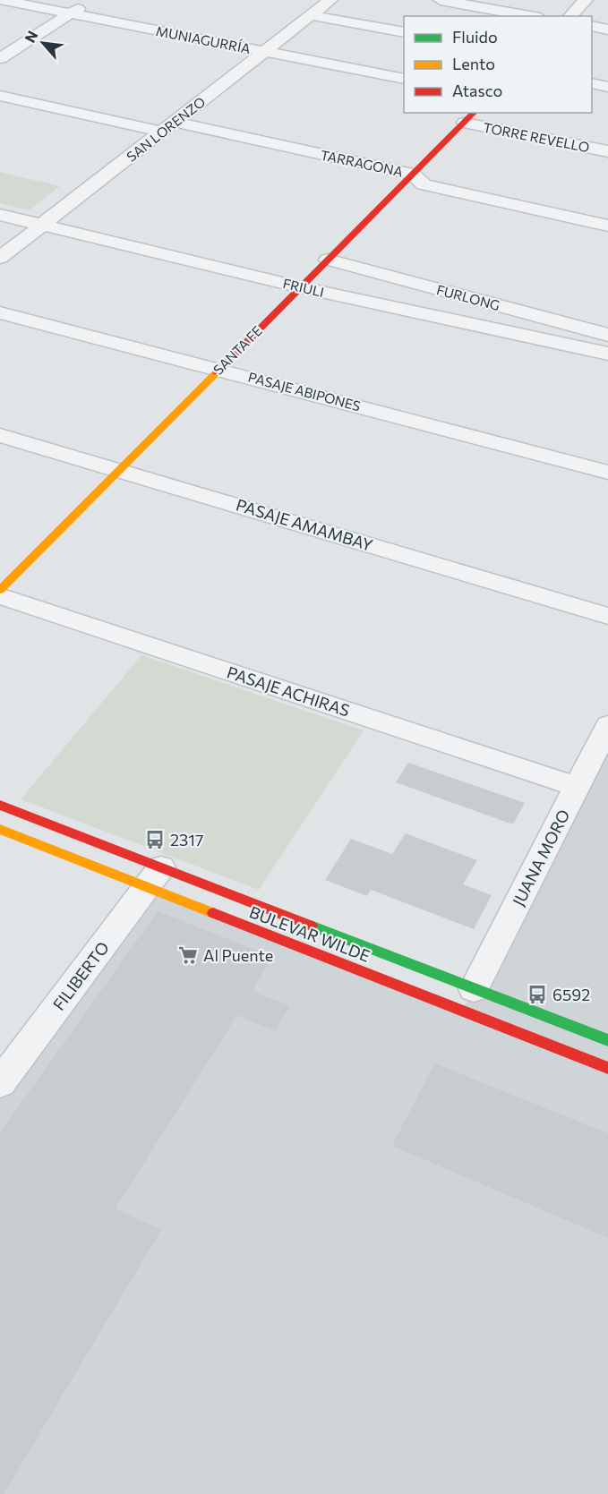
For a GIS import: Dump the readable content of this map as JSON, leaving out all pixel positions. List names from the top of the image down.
{
  "streets": {
    "street": [
      "MUNIAGURRÍA",
      "SAN LORENZO",
      "TORRE REVELLO",
      "TARRAGONA",
      "FRIULI",
      "FURLONG",
      "SANTA FE",
      "PASAJE ABIPONES",
      "PASAJE AMAMBAY",
      "PASAJE ACHIRAS",
      "JUANA MORO",
      "BULEVAR WILDE",
      "FILIBERTO"
    ]
  },
  "crossings": [
    ["MUNIAGURRÍA", "SAN LORENZO"],
    ["SAN LORENZO", "TARRAGONA"],
    ["SAN LORENZO", "FRIULI"],
    ["TORRE REVELLO", "SANTA FE"],
    ["TARRAGONA", "SANTA FE"],
    ["FRIULI", "SANTA FE"],
    ["FURLONG", "SANTA FE"],
    ["SANTA FE", "PASAJE ABIPONES"],
    ["SANTA FE", "PASAJE AMAMBAY"],
    ["PASAJE ACHIRAS", "JUANA MORO"],
    ["JUANA MORO", "BULEVAR WILDE"],
    ["BULEVAR WILDE", "FILIBERTO"]
  ],
  "places": {
    "bus stop": ["2317", "6592"],
    "supermarket": ["Al Puente"]
  },
  "legend": ["Fluido", "Lento", "Atasco"],
  "north": "top left"
}
